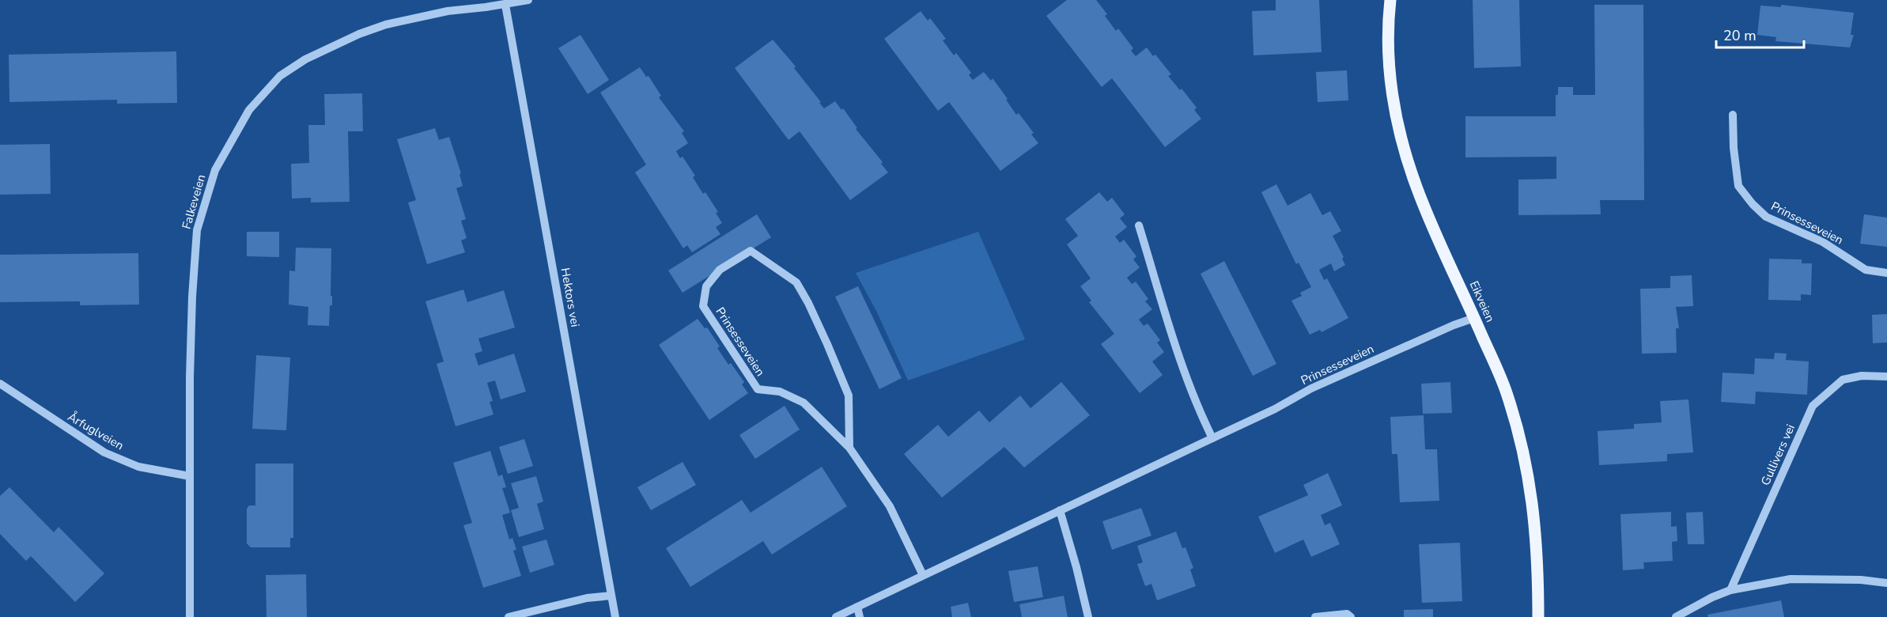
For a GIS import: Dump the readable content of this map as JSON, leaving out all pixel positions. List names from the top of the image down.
{
  "streets": {
    "main road": ["Eikveien"],
    "street": [
      "Falkeveien",
      "Prinsesseveien",
      "Hektors vei",
      "Årfuglveien",
      "Gullivers vei"
    ]
  },
  "crossings": [
    ["Falkeveien", "Hektors vei"],
    ["Falkeveien", "Årfuglveien"],
    ["Prinsesseveien", "Eikveien"]
  ],
  "scale_bar": "20 m"
}
